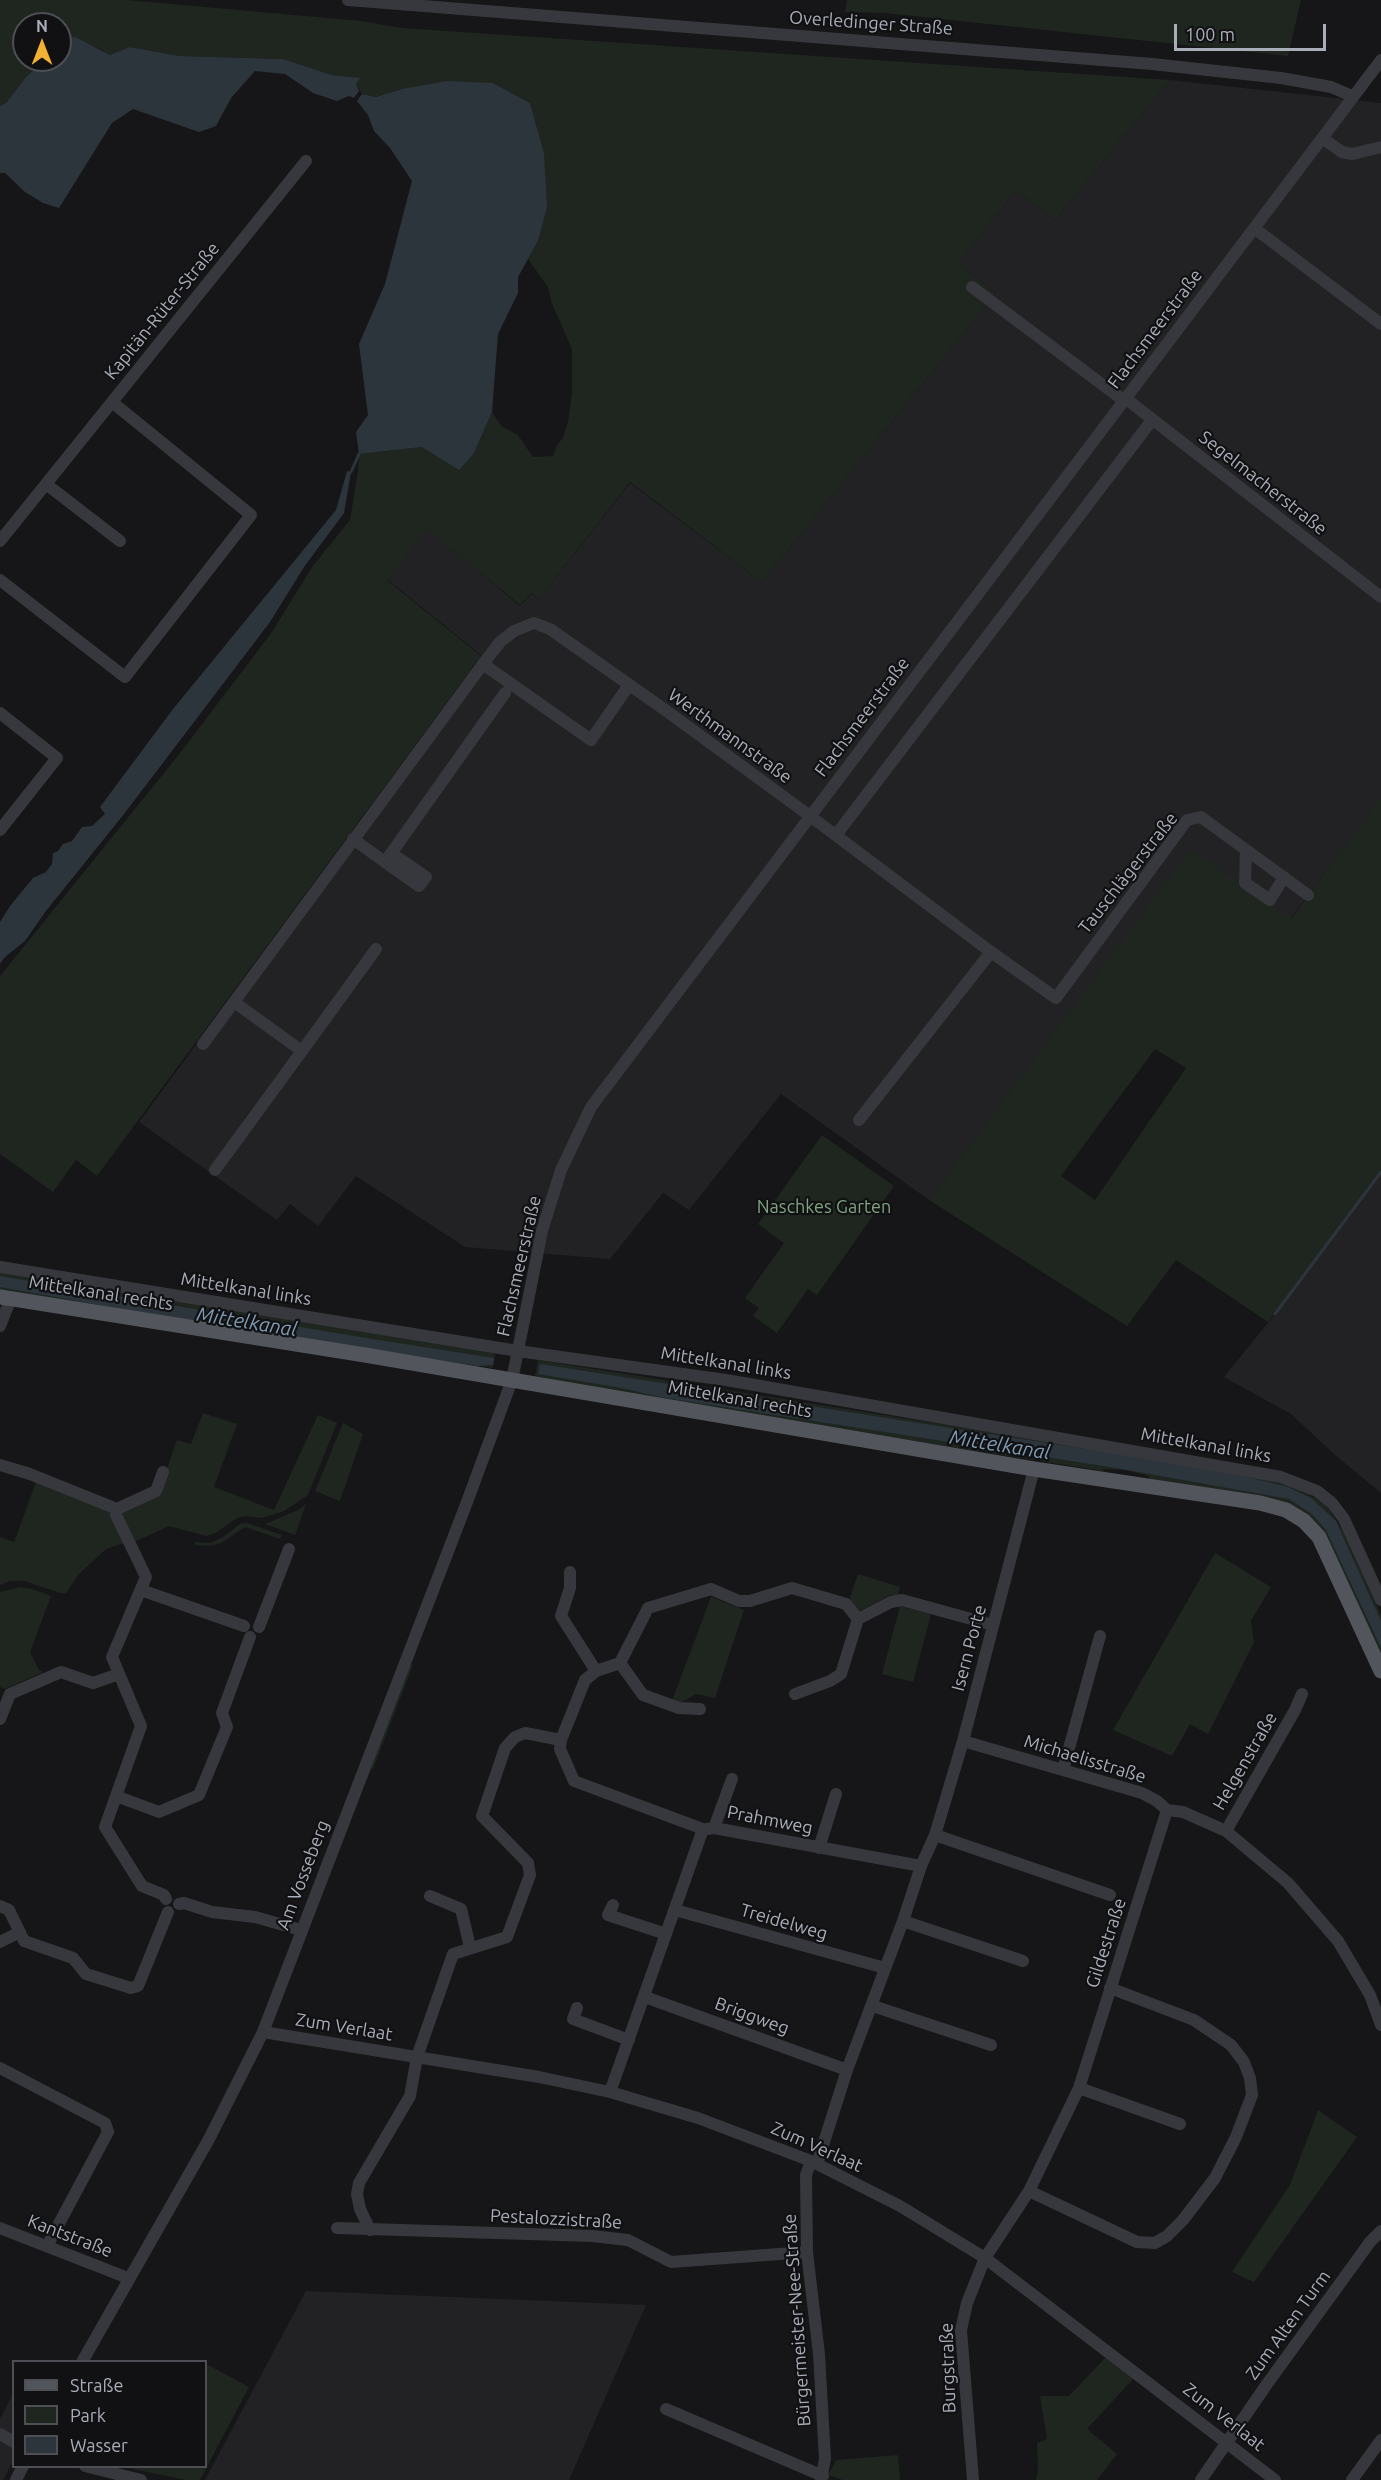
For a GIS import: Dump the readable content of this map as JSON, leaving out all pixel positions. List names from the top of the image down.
{
  "streets": {
    "main road": ["Mittelkanal rechts"],
    "street": [
      "Overledinger Straße",
      "Kapitän-Rüter-Straße",
      "Flachsmeerstraße",
      "Segelmacherstraße",
      "Werthmannstraße",
      "Tauschlägerstraße",
      "Mittelkanal links",
      "Isern Porte",
      "Michaelisstraße",
      "Helgenstraße",
      "Prahmweg",
      "Am Vosseberg",
      "Treidelweg",
      "Gildestraße",
      "Briggweg",
      "Zum Verlaat",
      "Pestalozzistraße",
      "Kantstraße",
      "Bürgermeister-Nee-Straße",
      "Zum Alten Turm",
      "Burgstraße"
    ]
  },
  "crossings": [
    ["Overledinger Straße", "Flachsmeerstraße"],
    ["Flachsmeerstraße", "Segelmacherstraße"],
    ["Flachsmeerstraße", "Werthmannstraße"],
    ["Flachsmeerstraße", "Tauschlägerstraße"],
    ["Flachsmeerstraße", "Mittelkanal links"],
    ["Flachsmeerstraße", "Mittelkanal rechts"],
    ["Flachsmeerstraße", "Am Vosseberg"],
    ["Werthmannstraße", "Tauschlägerstraße"],
    ["Mittelkanal links", "Mittelkanal rechts"],
    ["Mittelkanal links", "Am Vosseberg"],
    ["Mittelkanal rechts", "Isern Porte"],
    ["Mittelkanal rechts", "Am Vosseberg"],
    ["Isern Porte", "Michaelisstraße"],
    ["Isern Porte", "Prahmweg"],
    ["Isern Porte", "Treidelweg"],
    ["Isern Porte", "Briggweg"],
    ["Isern Porte", "Zum Verlaat"],
    ["Isern Porte", "Bürgermeister-Nee-Straße"],
    ["Michaelisstraße", "Helgenstraße"],
    ["Michaelisstraße", "Gildestraße"],
    ["Am Vosseberg", "Zum Verlaat"],
    ["Am Vosseberg", "Kantstraße"],
    ["Gildestraße", "Zum Verlaat"],
    ["Gildestraße", "Burgstraße"],
    ["Zum Verlaat", "Bürgermeister-Nee-Straße"],
    ["Zum Verlaat", "Zum Alten Turm"],
    ["Zum Verlaat", "Burgstraße"],
    ["Pestalozzistraße", "Bürgermeister-Nee-Straße"]
  ],
  "water": ["Mittelkanal"],
  "parks": ["Naschkes Garten"],
  "legend": ["Straße", "Park", "Wasser"],
  "scale_bar": "100 m",
  "north": "top"
}
